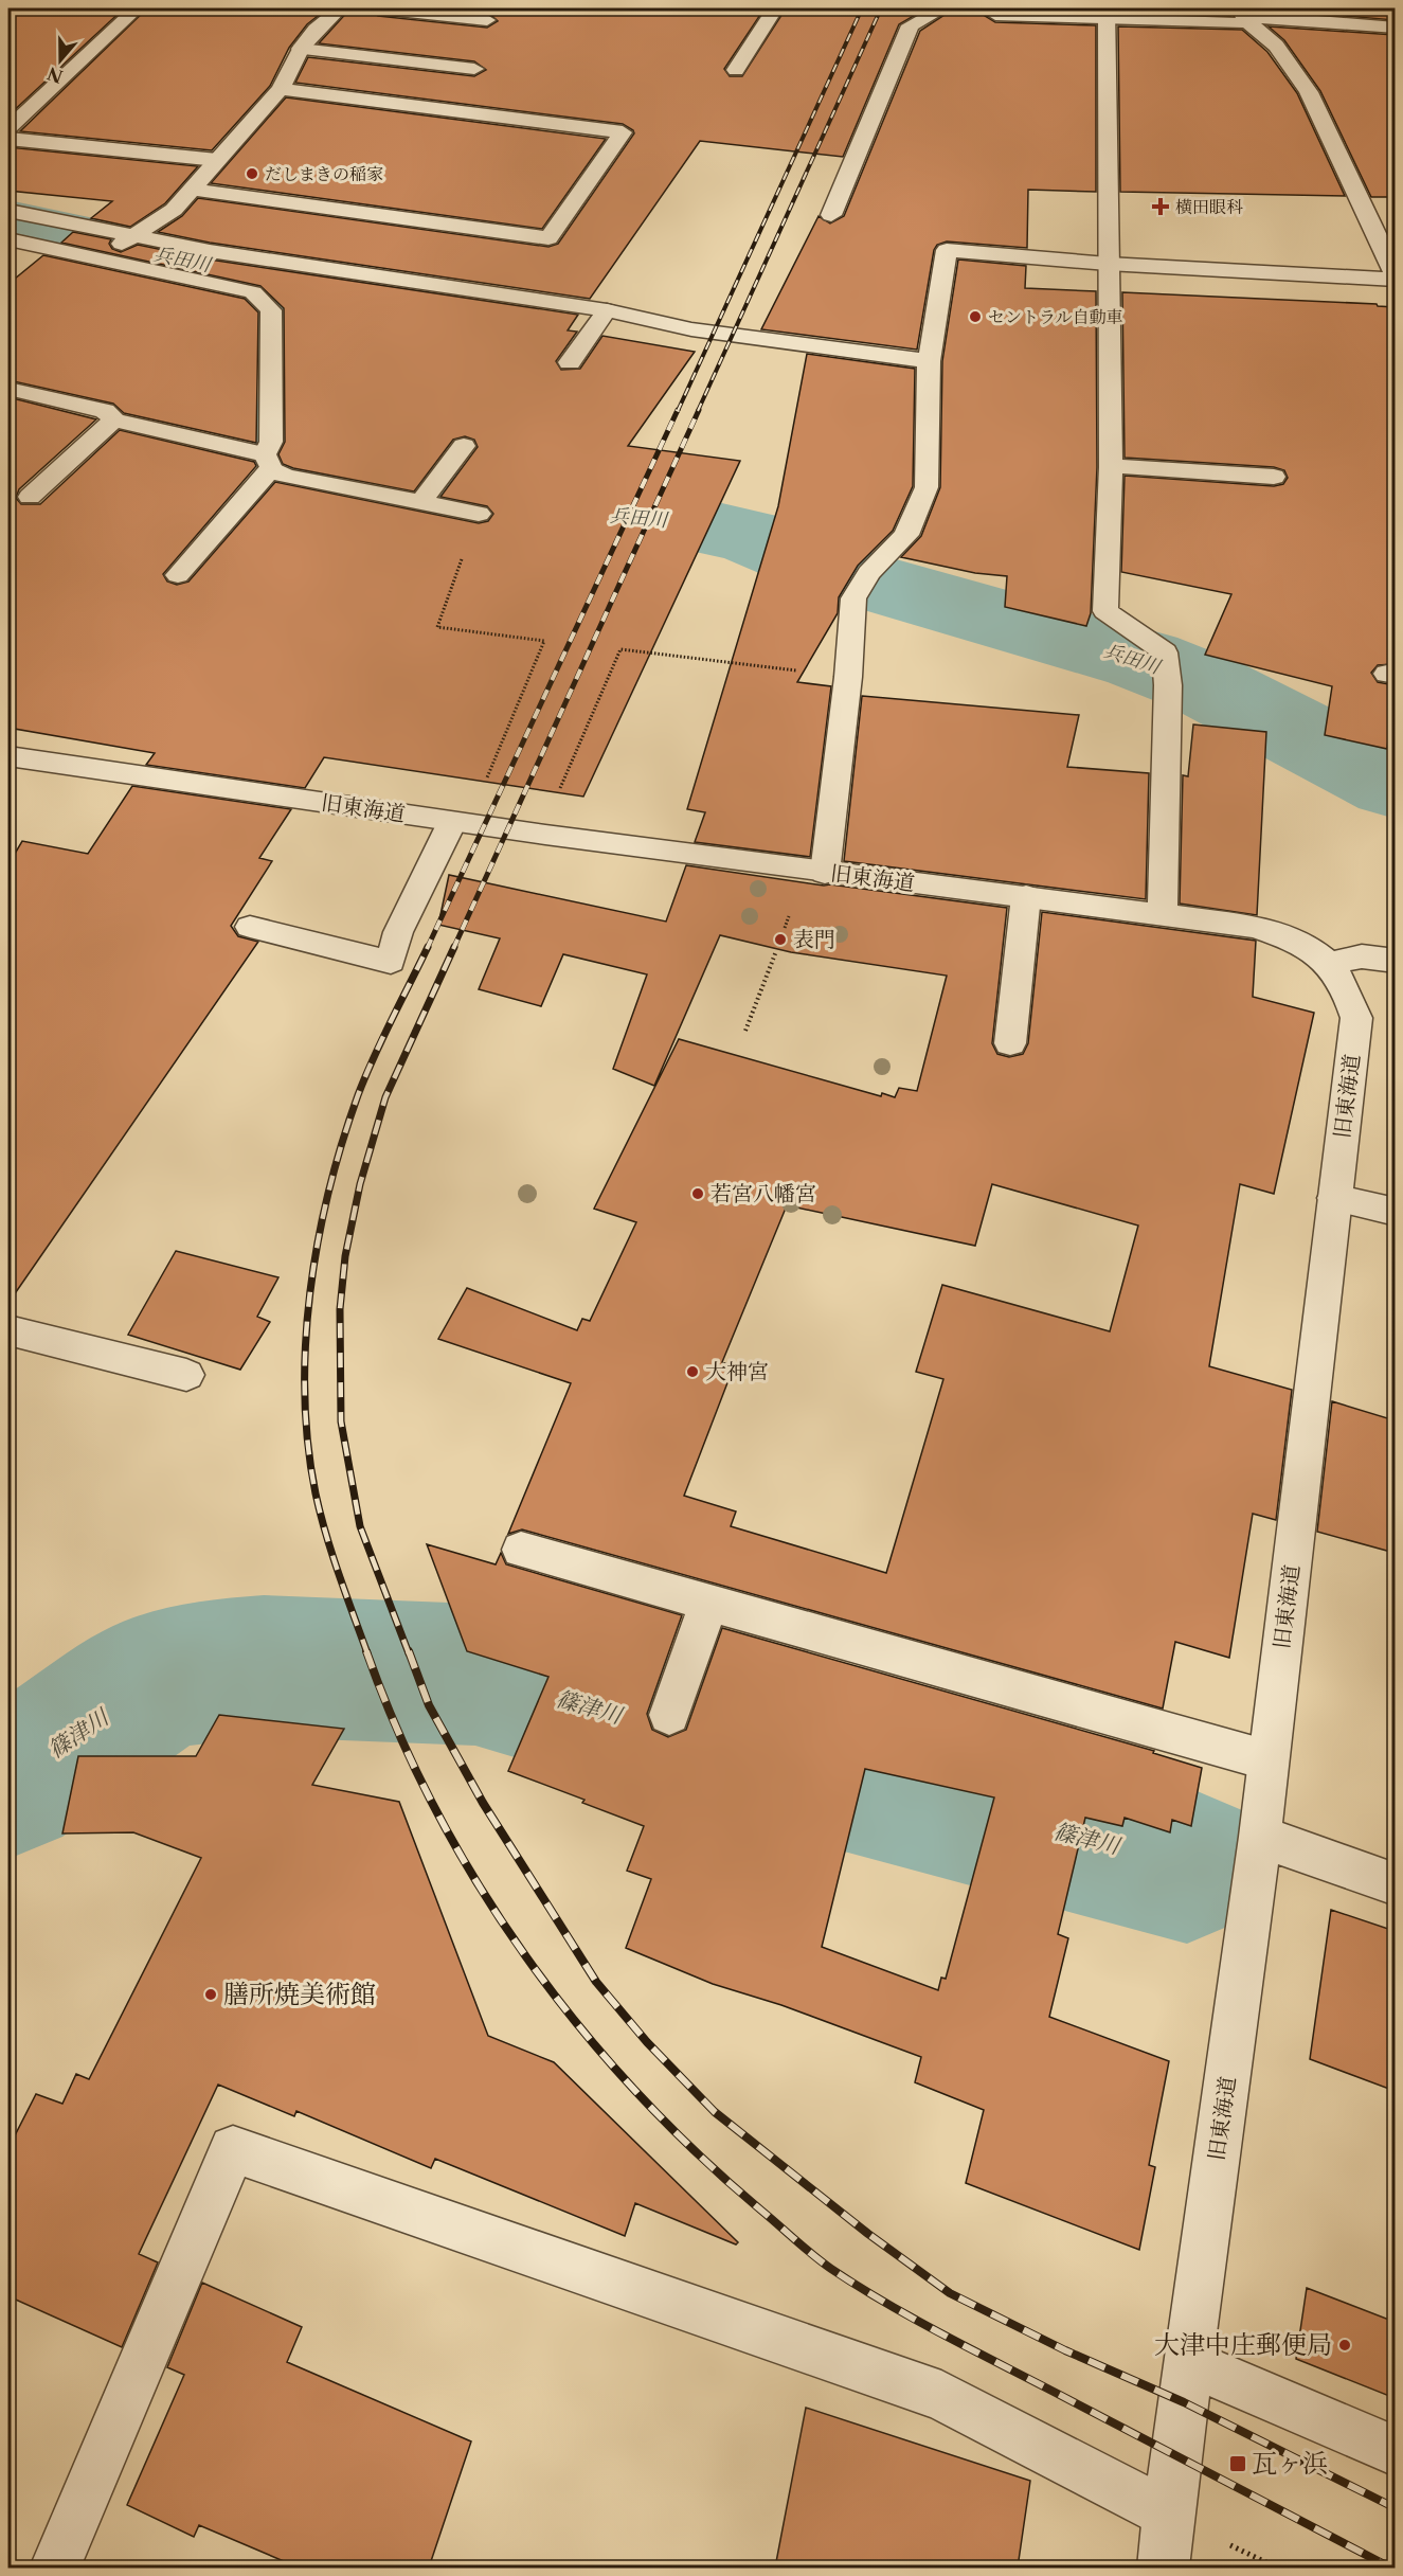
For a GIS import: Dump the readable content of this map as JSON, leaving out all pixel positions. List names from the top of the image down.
{
  "streets": {
    "street": ["旧東海道"]
  },
  "water": ["兵田川", "篠津川"],
  "places": {
    "other": [
      "だしまきの稲家",
      "セントラル自動車",
      "表門",
      "若宮八幡宮",
      "大神宮",
      "膳所焼美術館",
      "大津中庄郵便局"
    ],
    "health": ["横田眼科"],
    "transit": ["瓦ヶ浜"]
  },
  "north": "bottom"
}
